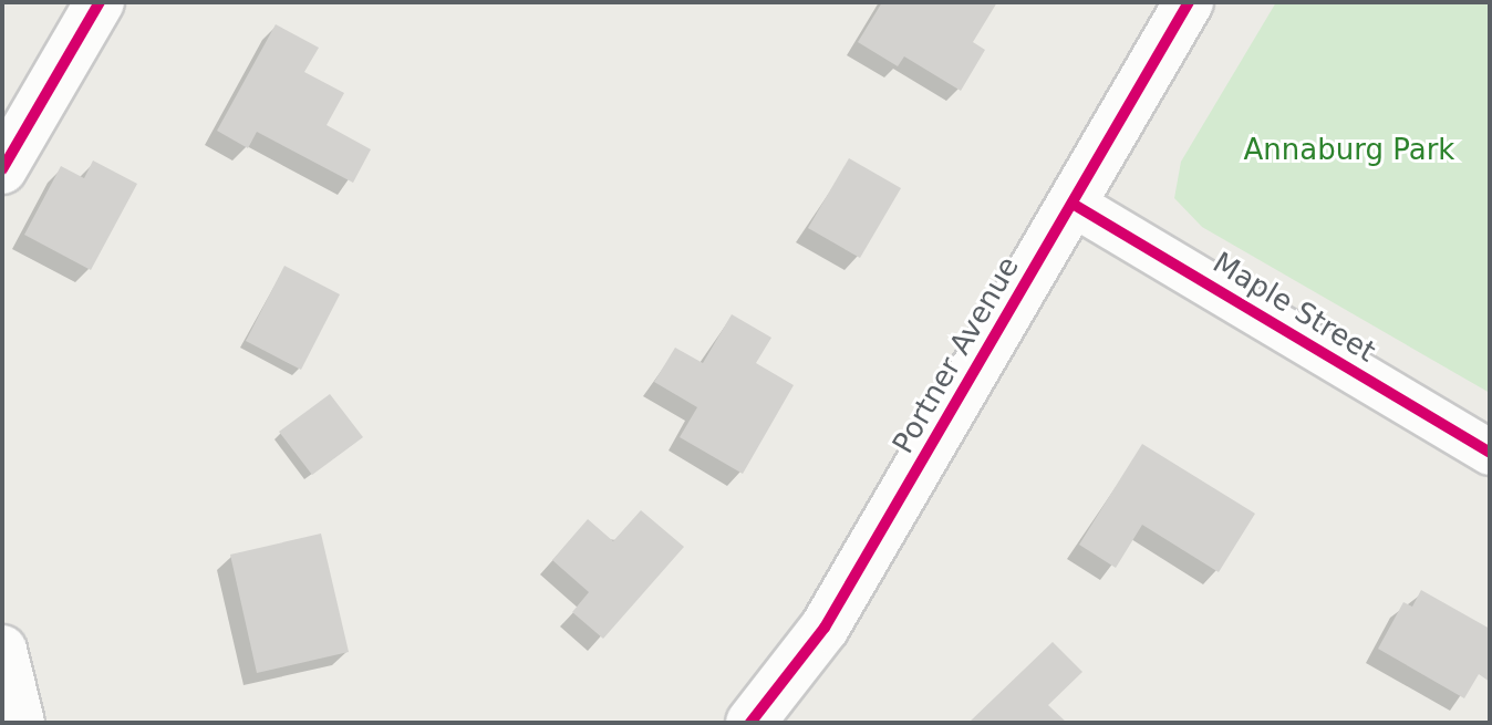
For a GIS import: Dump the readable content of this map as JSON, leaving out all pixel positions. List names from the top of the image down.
{
  "streets": {
    "street": ["Maple Street", "Portner Avenue"]
  },
  "crossings": [
    ["Maple Street", "Portner Avenue"]
  ],
  "parks": ["Annaburg Park"]
}
